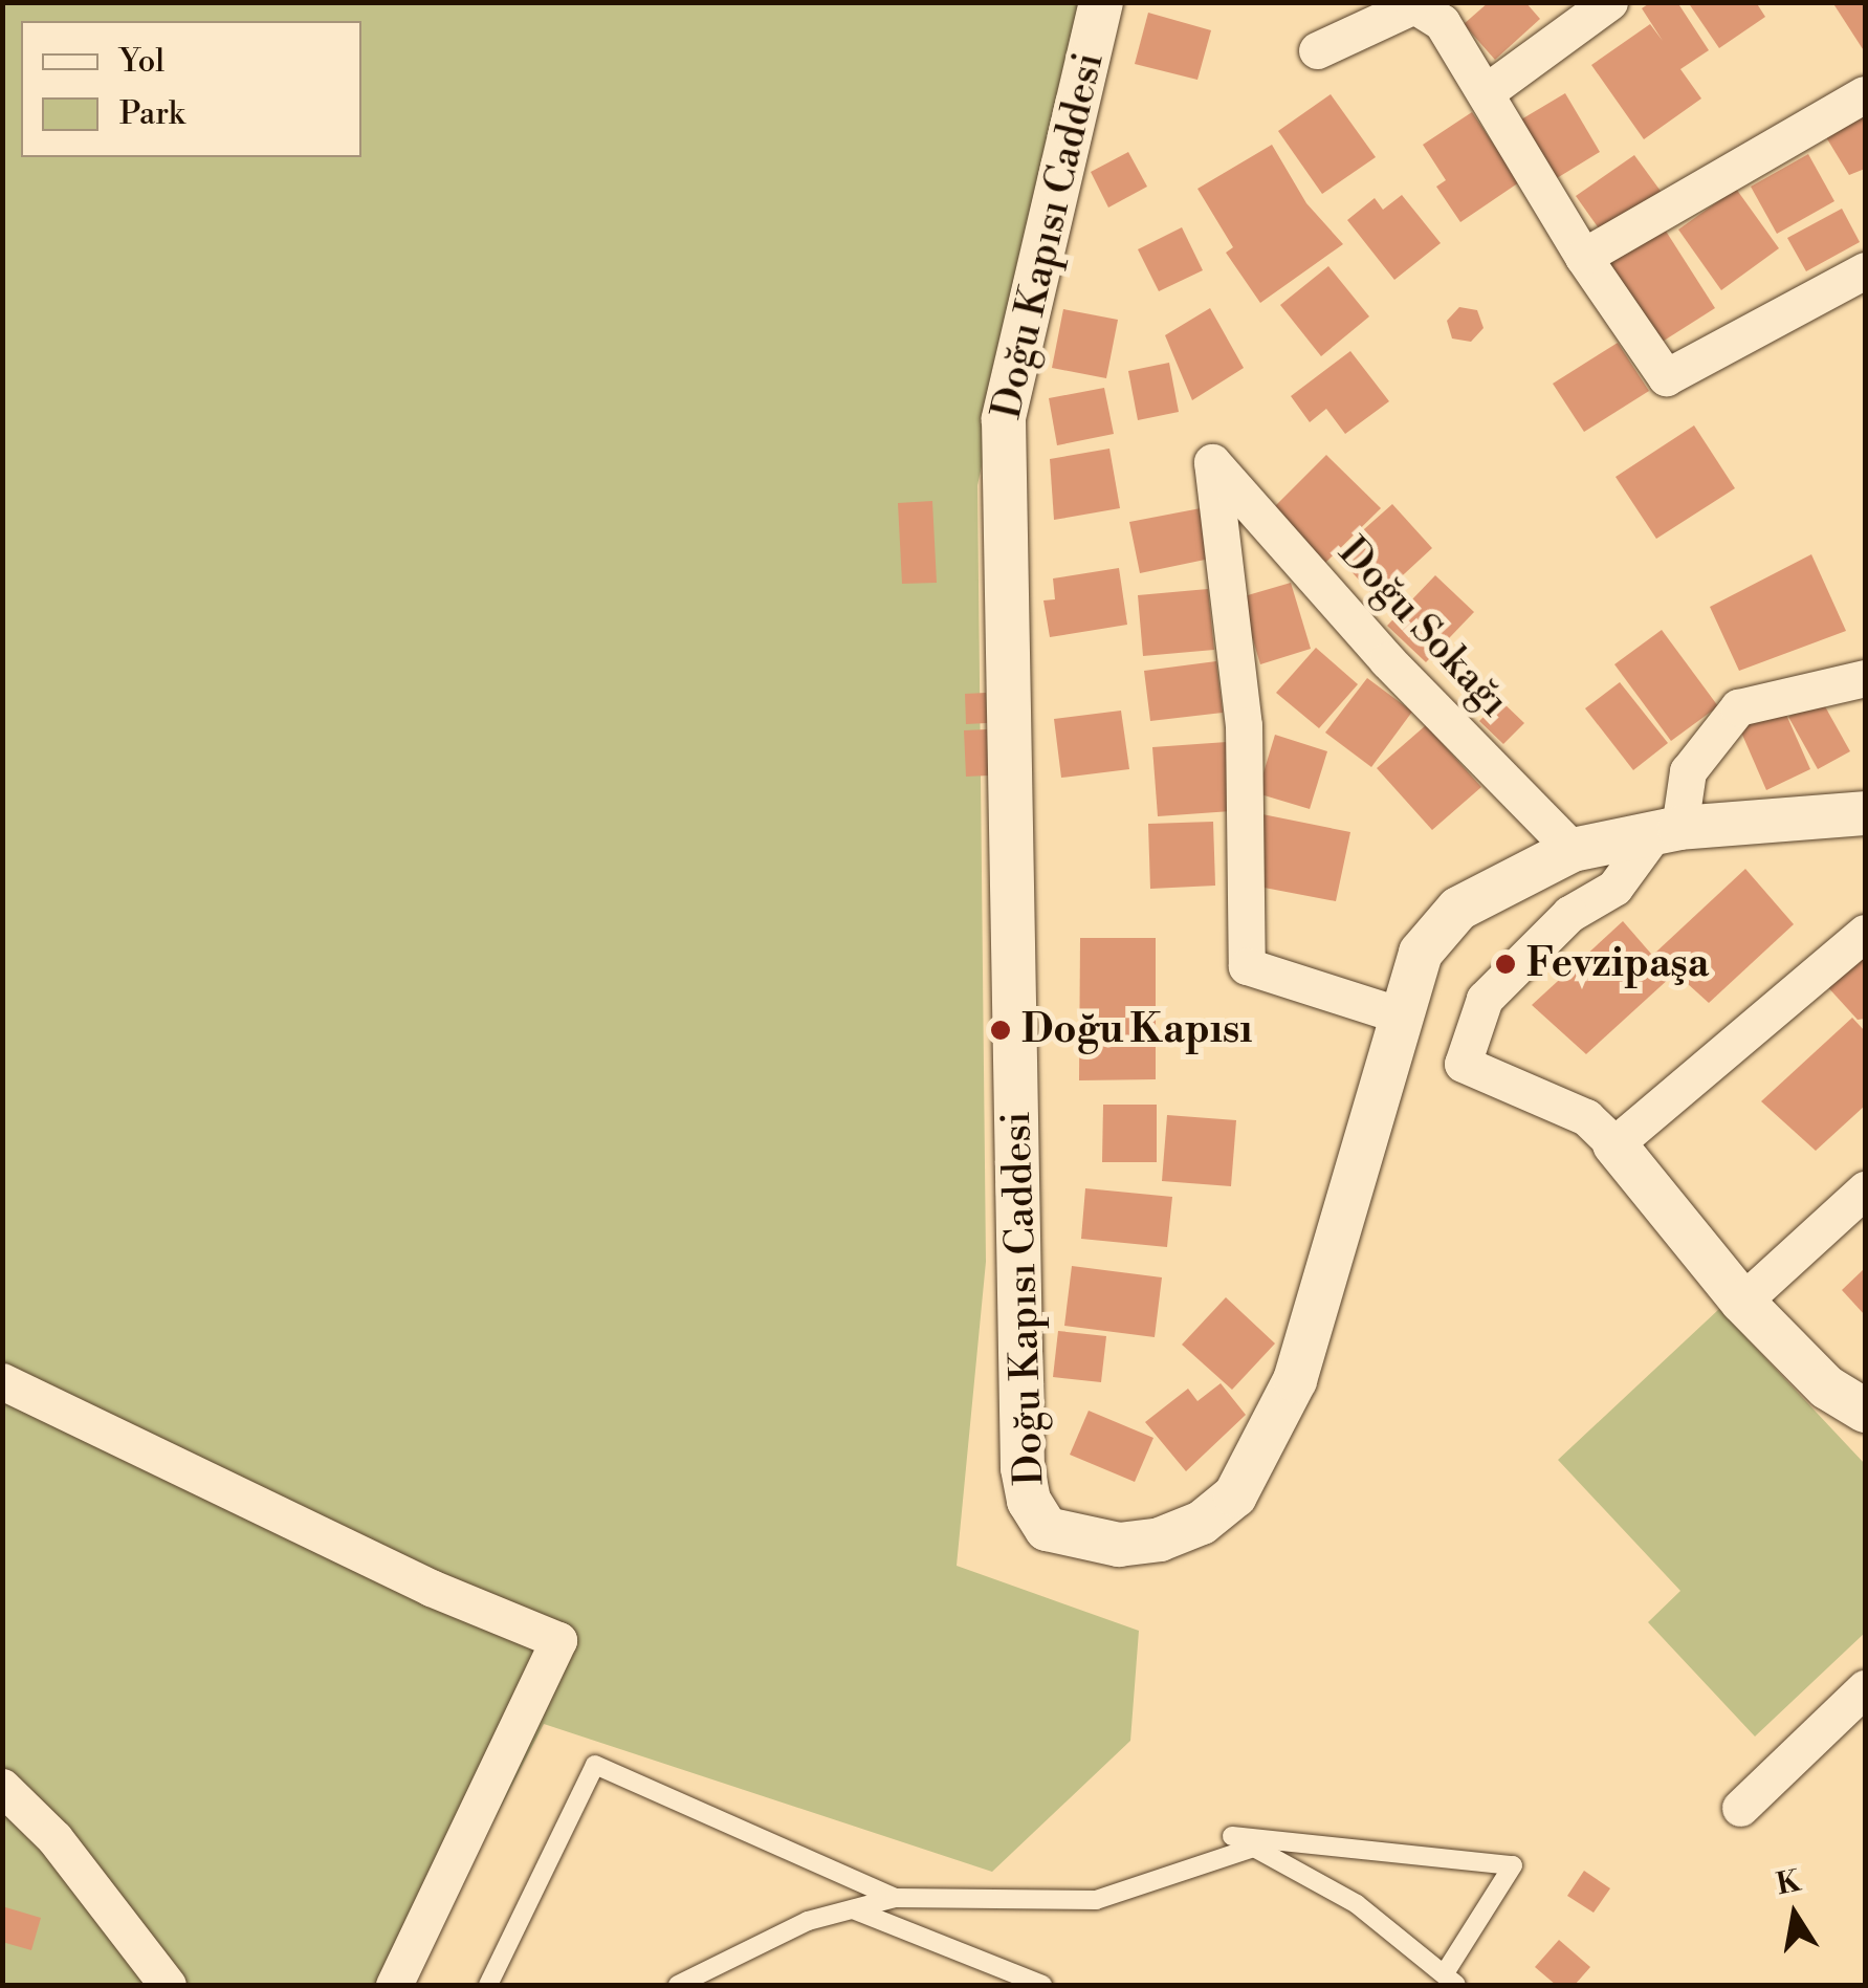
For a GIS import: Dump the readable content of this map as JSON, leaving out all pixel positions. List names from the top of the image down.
{
  "streets": {
    "street": ["Doğu Kapısı Caddesi", "Doğu Sokağı"]
  },
  "crossings": [
    ["Doğu Kapısı Caddesi", "Doğu Sokağı"]
  ],
  "places": ["Fevzipaşa", "Doğu Kapısı"],
  "legend": ["Yol", "Park"],
  "north": "top"
}
